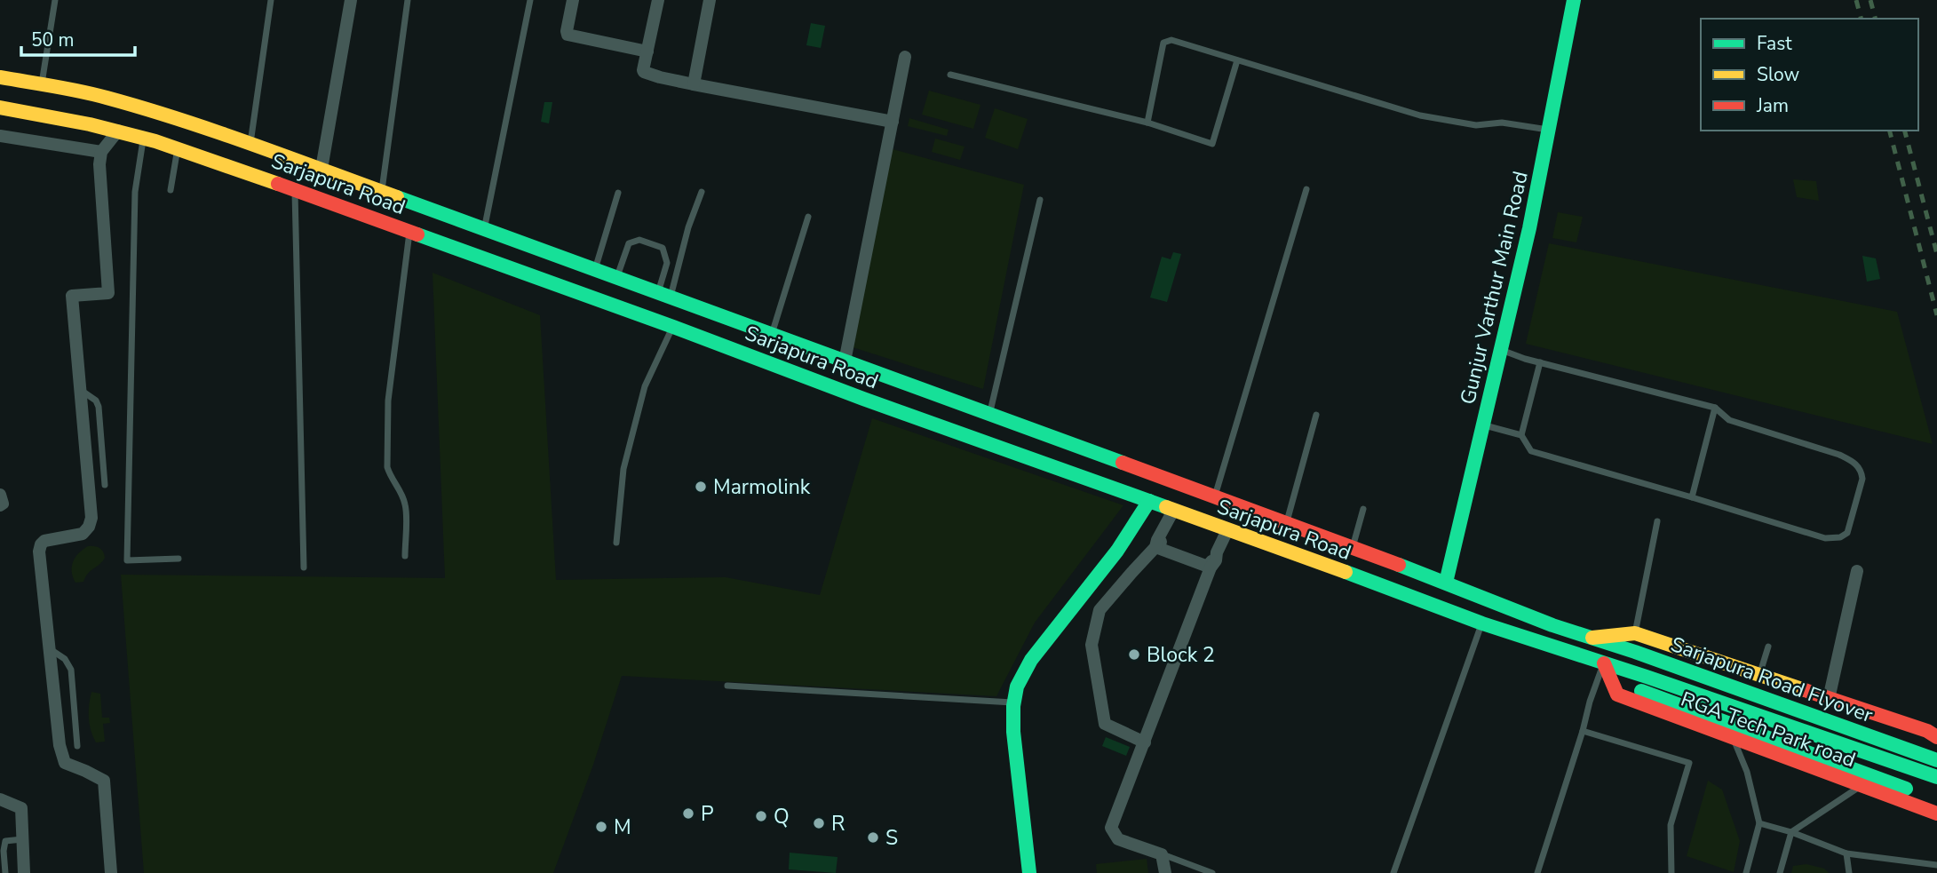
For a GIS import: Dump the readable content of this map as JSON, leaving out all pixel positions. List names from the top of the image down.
{
  "streets": {
    "main road": [
      "Sarjapura Road",
      "Gunjur Varthur Main Road",
      "Sarjapura Road Flyover",
      "RGA Tech Park road"
    ]
  },
  "crossings": [
    ["Sarjapura Road", "Gunjur Varthur Main Road"],
    ["Sarjapura Road", "Sarjapura Road Flyover"],
    ["Sarjapura Road", "RGA Tech Park road"],
    ["Sarjapura Road Flyover", "RGA Tech Park road"]
  ],
  "places": [
    "Marmolink",
    "Block 2",
    "P",
    "Q",
    "R",
    "M",
    "S"
  ],
  "legend": ["Fast", "Slow", "Jam"],
  "scale_bar": "50 m"
}
